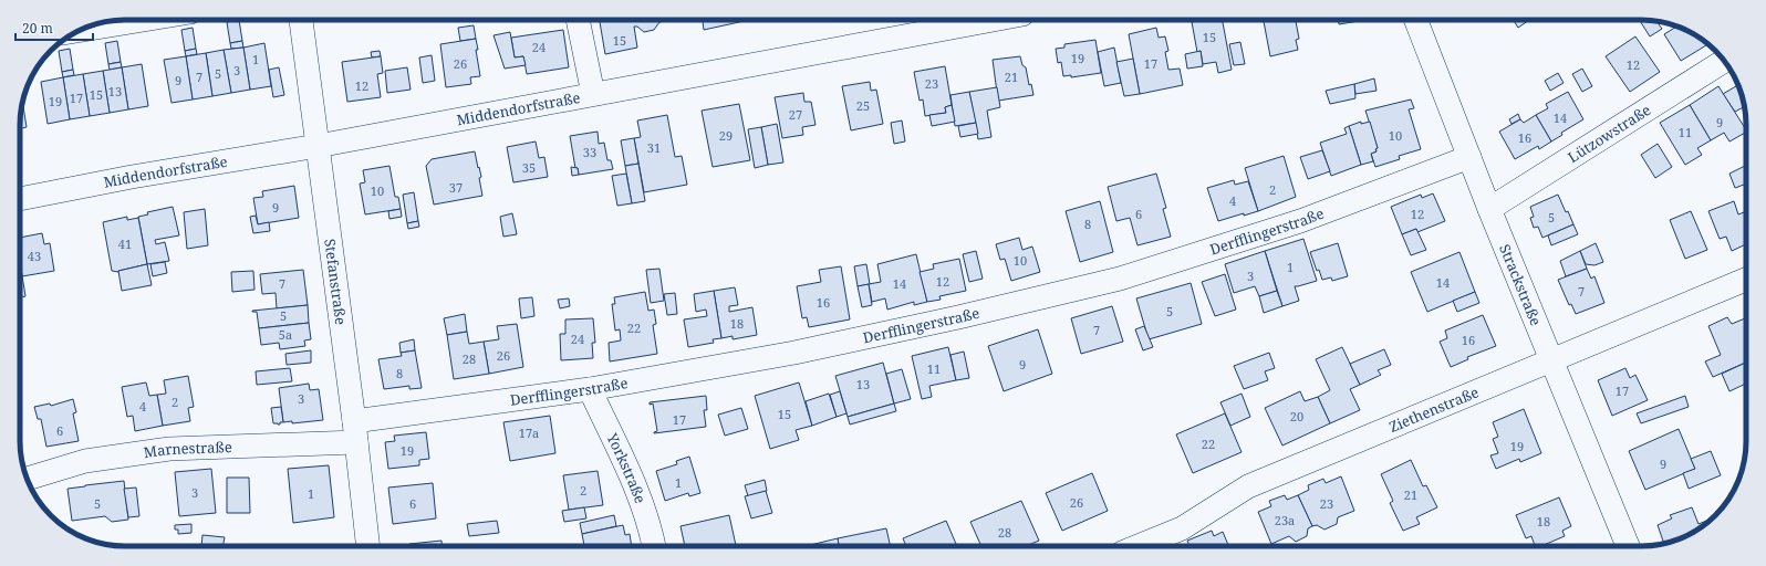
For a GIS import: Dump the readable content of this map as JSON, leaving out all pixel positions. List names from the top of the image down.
{
  "streets": {
    "street": [
      "Middendorfstraße",
      "Lützowstraße",
      "Derfflingerstraße",
      "Stefanstraße",
      "Strackstraße",
      "Ziethenstraße",
      "Marnestraße",
      "Yorkstraße"
    ]
  },
  "crossings": [
    ["Middendorfstraße", "Stefanstraße"],
    ["Lützowstraße", "Strackstraße"],
    ["Derfflingerstraße", "Stefanstraße"],
    ["Derfflingerstraße", "Strackstraße"],
    ["Derfflingerstraße", "Marnestraße"],
    ["Derfflingerstraße", "Yorkstraße"],
    ["Stefanstraße", "Marnestraße"],
    ["Strackstraße", "Ziethenstraße"]
  ],
  "house_numbers": [
    "15",
    "15",
    "24",
    "19",
    "1",
    "26",
    "17",
    "12",
    "3",
    "5",
    "7",
    "21",
    "9",
    "23",
    "12",
    "13",
    "15",
    "17",
    "19",
    "25",
    "27",
    "14",
    "9",
    "11",
    "29",
    "10",
    "16",
    "31",
    "33",
    "35",
    "37",
    "2",
    "10",
    "4",
    "9",
    "6",
    "12",
    "5",
    "8",
    "41",
    "43",
    "10",
    "1",
    "3",
    "12",
    "14",
    "7",
    "14",
    "7",
    "16",
    "5",
    "5",
    "18",
    "22",
    "7",
    "5a",
    "24",
    "16",
    "26",
    "28",
    "9",
    "11",
    "8",
    "13",
    "17",
    "3",
    "2",
    "4",
    "15",
    "20",
    "17",
    "6",
    "17a",
    "22",
    "19",
    "19",
    "9",
    "1",
    "2",
    "3",
    "1",
    "21",
    "26",
    "5",
    "6",
    "23",
    "23a",
    "18",
    "28"
  ],
  "scale_bar": "20 m"
}
